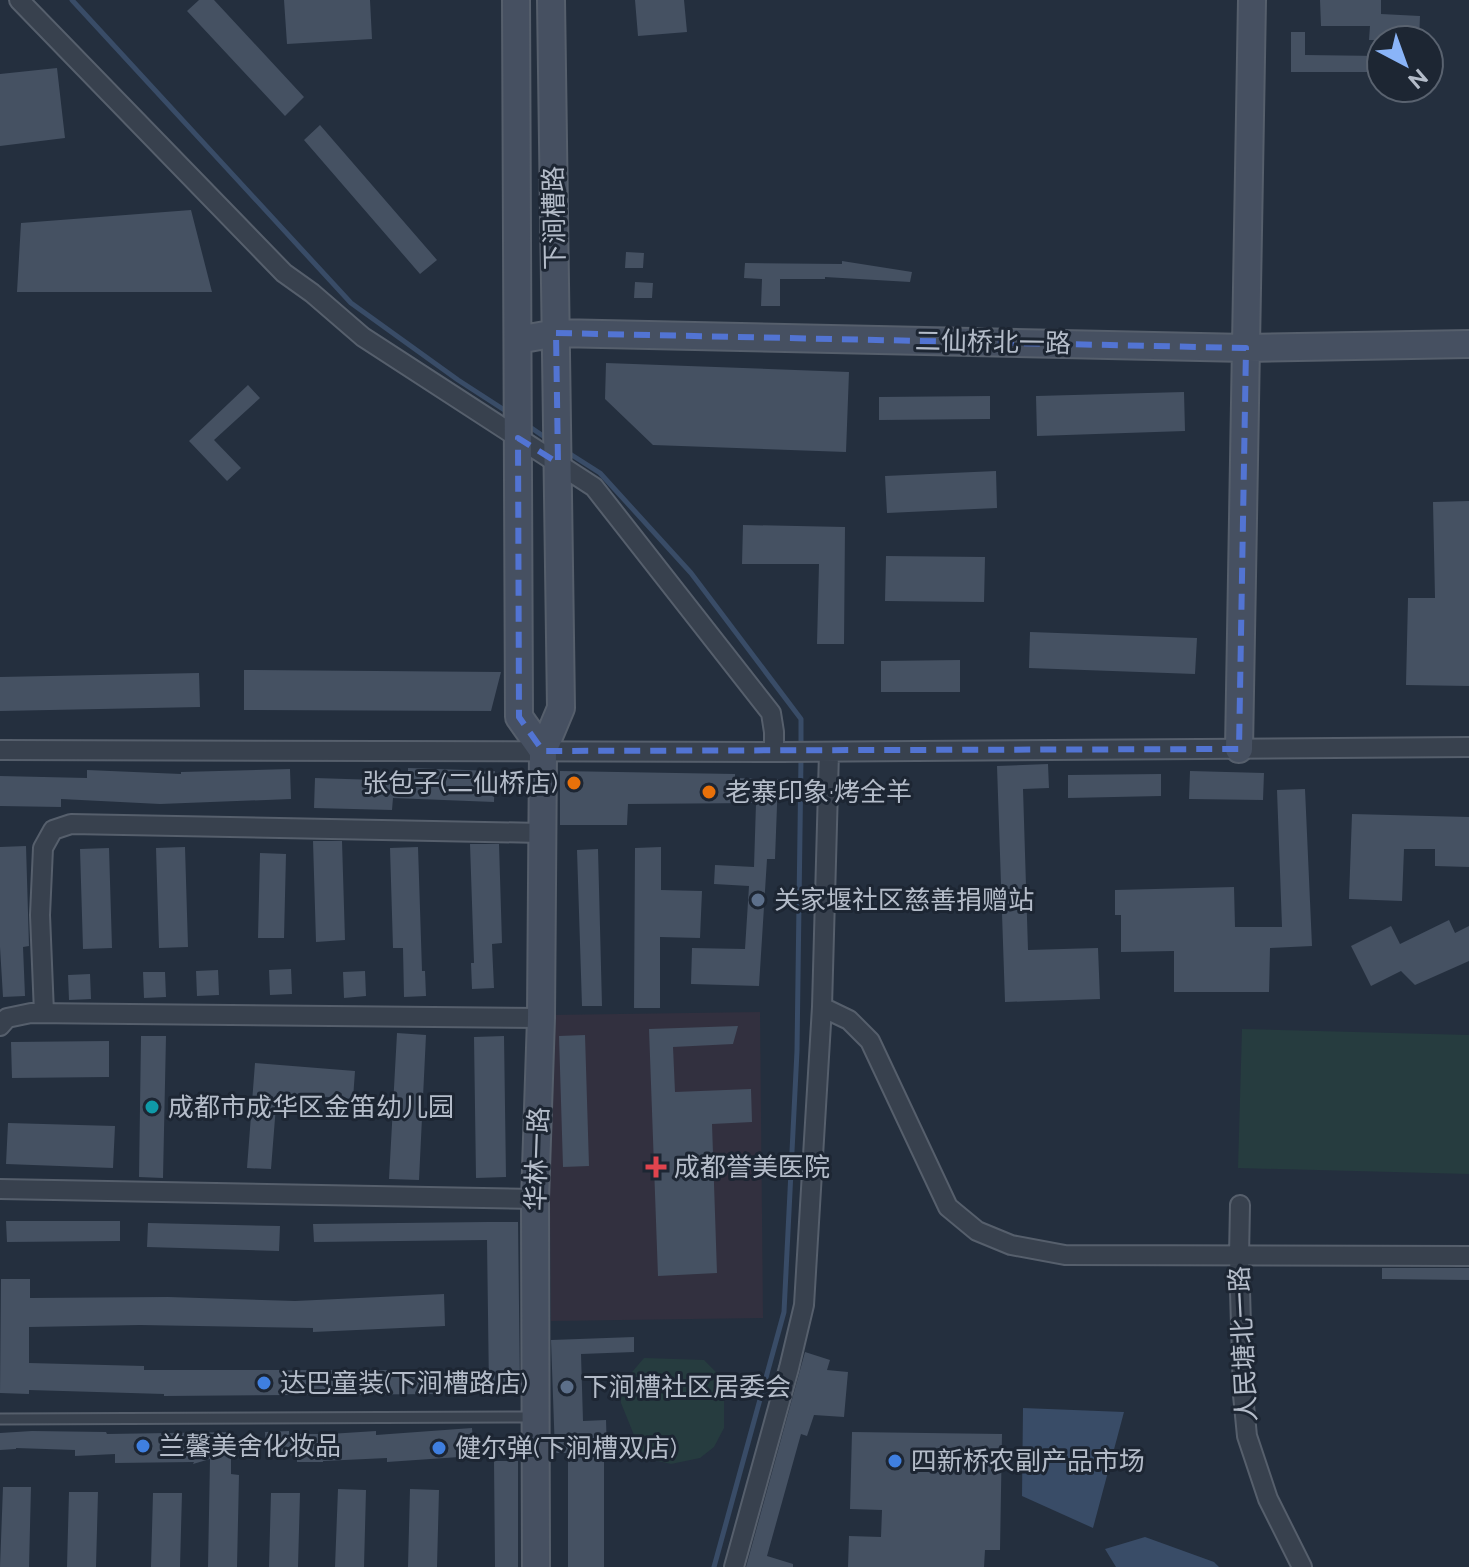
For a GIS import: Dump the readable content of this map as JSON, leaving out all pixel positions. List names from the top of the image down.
{
  "streets": {
    "street": [
      "下涧槽路",
      "二仙桥北一路",
      "华林一路",
      "人民塘北一路"
    ]
  },
  "crossings": [
    ["下涧槽路", "二仙桥北一路"],
    ["下涧槽路", "华林一路"]
  ],
  "places": {
    "other": [
      "张包子(二仙桥店)",
      "老寨印象·烤全羊",
      "关家堰社区慈善捐赠站",
      "成都市成华区金笛幼儿园",
      "达巴童装(下涧槽路店)",
      "下涧槽社区居委会",
      "兰馨美舍化妆品",
      "健尔弹(下涧槽双店)",
      "四新桥农副产品市场"
    ],
    "health": ["成都誉美医院"]
  },
  "north": "bottom right"
}
